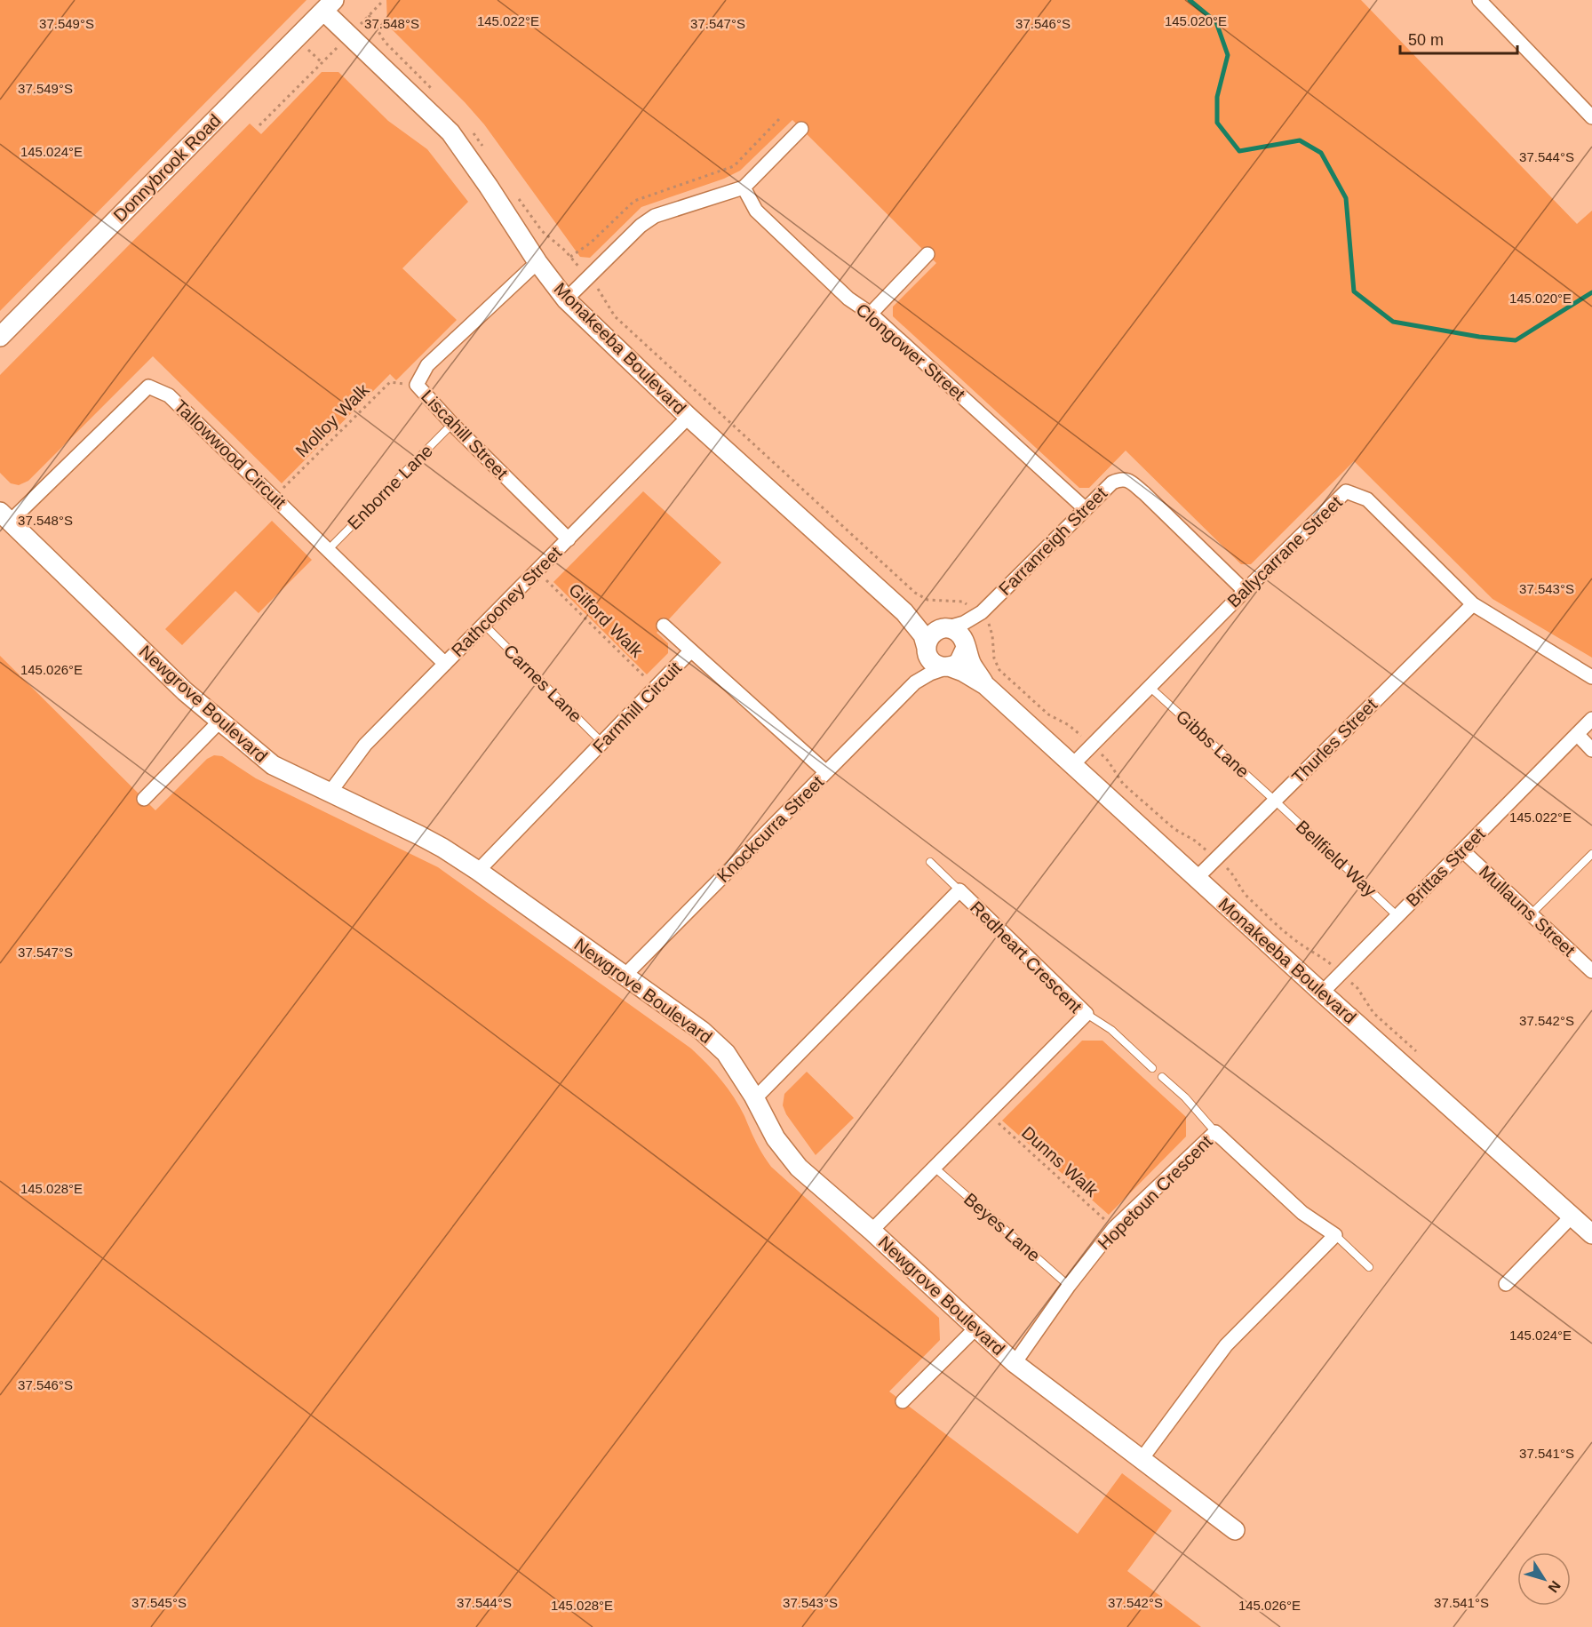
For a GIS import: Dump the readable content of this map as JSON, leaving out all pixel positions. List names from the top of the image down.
{
  "streets": {
    "street": [
      "Donnybrook Road",
      "Monakeeba Boulevard",
      "Clongower Street",
      "Liscahill Street",
      "Tallowwood Circuit",
      "Farranreigh Street",
      "Ballycarrane Street",
      "Rathcooney Street",
      "Newgrove Boulevard",
      "Farmhill Circuit",
      "Thurles Street",
      "Knockcurra Street",
      "Brittas Street",
      "Mullauns Street",
      "Redheart Crescent",
      "Hopetoun Crescent"
    ],
    "lane": [
      "Enborne Lane",
      "Carnes Lane",
      "Gibbs Lane",
      "Bellfield Way",
      "Beyes Lane"
    ],
    "path": ["Molloy Walk", "Gilford Walk", "Dunns Walk"]
  },
  "crossings": [
    ["Donnybrook Road", "Monakeeba Boulevard"],
    ["Monakeeba Boulevard", "Liscahill Street"],
    ["Monakeeba Boulevard", "Farranreigh Street"],
    ["Monakeeba Boulevard", "Ballycarrane Street"],
    ["Monakeeba Boulevard", "Rathcooney Street"],
    ["Monakeeba Boulevard", "Thurles Street"],
    ["Monakeeba Boulevard", "Knockcurra Street"],
    ["Monakeeba Boulevard", "Brittas Street"],
    ["Clongower Street", "Farranreigh Street"],
    ["Molloy Walk", "Liscahill Street"],
    ["Molloy Walk", "Tallowwood Circuit"],
    ["Liscahill Street", "Enborne Lane"],
    ["Liscahill Street", "Rathcooney Street"],
    ["Tallowwood Circuit", "Enborne Lane"],
    ["Tallowwood Circuit", "Rathcooney Street"],
    ["Tallowwood Circuit", "Newgrove Boulevard"],
    ["Farranreigh Street", "Ballycarrane Street"],
    ["Farranreigh Street", "Knockcurra Street"],
    ["Ballycarrane Street", "Thurles Street"],
    ["Ballycarrane Street", "Gibbs Lane"],
    ["Rathcooney Street", "Gilford Walk"],
    ["Rathcooney Street", "Carnes Lane"],
    ["Rathcooney Street", "Newgrove Boulevard"],
    ["Gilford Walk", "Farmhill Circuit"],
    ["Carnes Lane", "Farmhill Circuit"],
    ["Newgrove Boulevard", "Farmhill Circuit"],
    ["Newgrove Boulevard", "Knockcurra Street"],
    ["Newgrove Boulevard", "Redheart Crescent"],
    ["Newgrove Boulevard", "Hopetoun Crescent"],
    ["Farmhill Circuit", "Knockcurra Street"],
    ["Thurles Street", "Gibbs Lane"],
    ["Thurles Street", "Bellfield Way"],
    ["Gibbs Lane", "Bellfield Way"],
    ["Bellfield Way", "Brittas Street"],
    ["Brittas Street", "Mullauns Street"],
    ["Redheart Crescent", "Dunns Walk"],
    ["Redheart Crescent", "Beyes Lane"],
    ["Dunns Walk", "Hopetoun Crescent"],
    ["Hopetoun Crescent", "Beyes Lane"]
  ],
  "scale_bar": "50 m",
  "north": "bottom right",
  "coordinates": [
    "145.022°E",
    "145.020°E",
    "37.549°S",
    "37.548°S",
    "37.547°S",
    "37.546°S",
    "145.024°E",
    "37.544°S",
    "37.543°S",
    "145.026°E",
    "37.542°S",
    "145.028°E",
    "37.541°S",
    "37.545°S"
  ]
}
